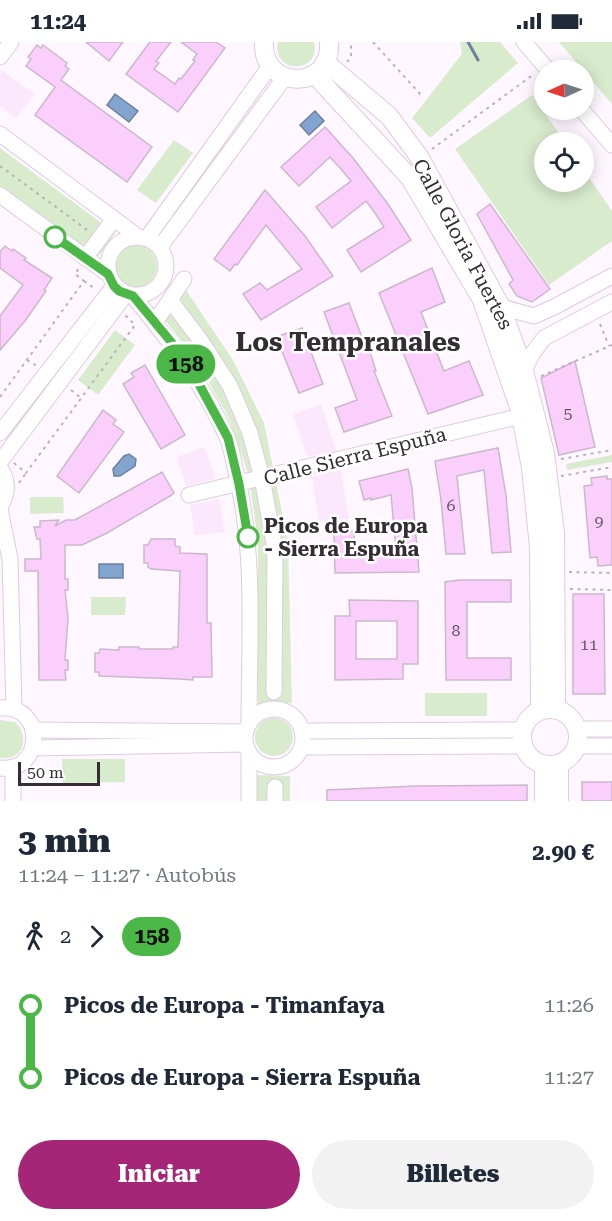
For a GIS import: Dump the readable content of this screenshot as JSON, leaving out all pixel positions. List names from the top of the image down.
{
  "streets": {
    "main road": ["Calle Gloria Fuertes"],
    "street": ["Calle Sierra Espuña"]
  },
  "crossings": [
    ["Calle Gloria Fuertes", "Calle Sierra Espuña"]
  ],
  "districts": ["Los Tempranales"],
  "places": ["Picos de Europa - Sierra Espuña"],
  "lines": ["bus line 158"],
  "house_numbers": [
    "5",
    "6",
    "9",
    "8",
    "11"
  ],
  "scale_bar": "50 m",
  "north": "left",
  "page": {
    "status": "11:24",
    "on_map": "158",
    "scale": "50 m",
    "heading": ["3 min", "11:24 – 11:27 · Autobús", "2.90 €"],
    "legs": ["2", "158"],
    "list": [
      {
        "name": "Picos de Europa - Timanfaya",
        "value": "11:26"
      },
      {
        "name": "Picos de Europa - Sierra Espuña",
        "value": "11:27"
      }
    ],
    "buttons": ["Iniciar", "Billetes"]
  }
}
